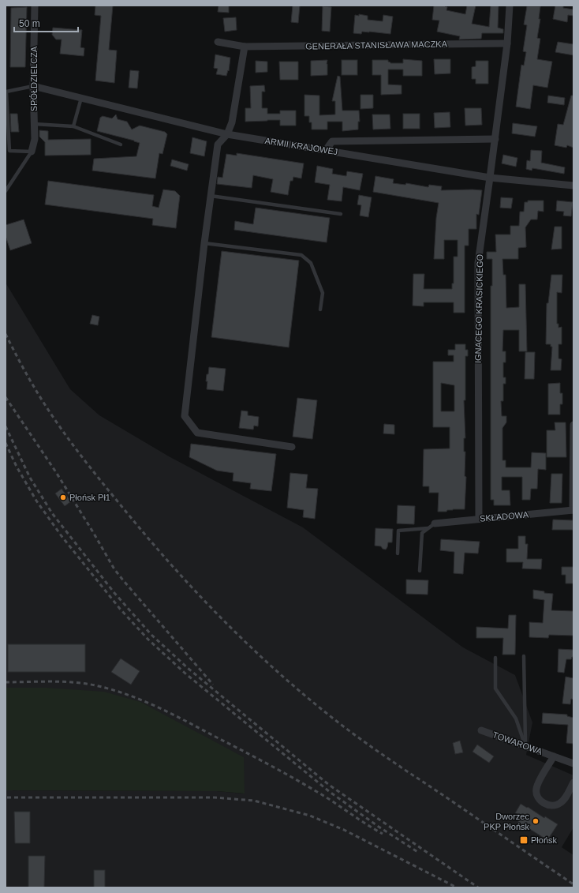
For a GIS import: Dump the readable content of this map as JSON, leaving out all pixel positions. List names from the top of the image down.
{
  "streets": {
    "street": [
      "GENERAŁA STANISŁAWA MACZKA",
      "SPÓŁDZIELCZA",
      "ARMII KRAJOWEJ",
      "IGNACEGO KRASICKIEGO",
      "SKŁADOWA",
      "TOWAROWA"
    ]
  },
  "crossings": [
    ["GENERAŁA STANISŁAWA MACZKA", "IGNACEGO KRASICKIEGO"],
    ["SPÓŁDZIELCZA", "ARMII KRAJOWEJ"],
    ["ARMII KRAJOWEJ", "IGNACEGO KRASICKIEGO"],
    ["IGNACEGO KRASICKIEGO", "SKŁADOWA"]
  ],
  "places": {
    "other": ["Płońsk Pł1", "Dworzec PKP Płońsk"],
    "transit": ["Płońsk"]
  },
  "scale_bar": "50 m"
}
